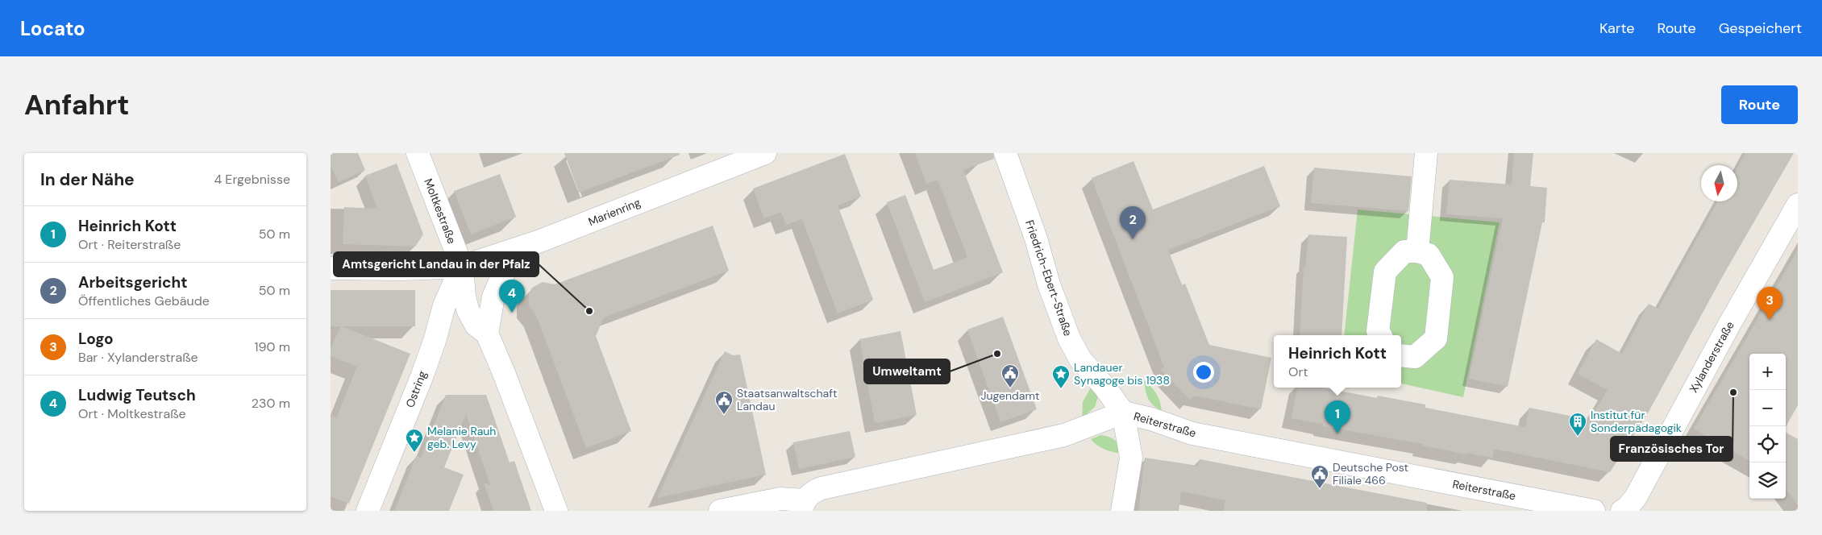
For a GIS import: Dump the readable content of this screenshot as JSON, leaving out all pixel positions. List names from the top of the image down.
{
  "streets": {
    "street": [
      "Moltkestraße",
      "Marienring",
      "Friedrich-Ebert-Straße",
      "Xylanderstraße",
      "Ostring",
      "Reiterstraße"
    ]
  },
  "crossings": [
    ["Moltkestraße", "Marienring"],
    ["Moltkestraße", "Ostring"],
    ["Marienring", "Ostring"],
    ["Friedrich-Ebert-Straße", "Reiterstraße"]
  ],
  "places": {
    "other": ["Amtsgericht Landau in der Pfalz", "Umweltamt", "Französisches Tor"],
    "public building": ["Jugendamt", "Staatsanwaltschaft Landau", "Deutsche Post Filiale 466"],
    "place": ["Landauer Synagoge bis 1938", "Melanie Rauh geb. Levy"],
    "building": ["Institut für Sonderpädagogik"]
  },
  "north": "bottom",
  "page": {
    "header": "Locato",
    "nav": ["Karte", "Route", "Gespeichert"],
    "buttons": "Route",
    "title": "Anfahrt",
    "heading": ["In der Nähe", "4 Ergebnisse"],
    "list": [
      {
        "mark": "1",
        "name": "Heinrich Kott",
        "note": "Ort · Reiterstraße",
        "value": "50 m"
      },
      {
        "mark": "2",
        "name": "Arbeitsgericht",
        "note": "Öffentliches Gebäude",
        "value": "50 m"
      },
      {
        "mark": "3",
        "name": "Logo",
        "note": "Bar · Xylanderstraße",
        "value": "190 m"
      },
      {
        "mark": "4",
        "name": "Ludwig Teutsch",
        "note": "Ort · Moltkestraße",
        "value": "230 m"
      }
    ],
    "pins": [
      "2",
      "4",
      "3",
      "1"
    ],
    "popup": ["Heinrich Kott", "Ort"],
    "map_buttons": ["+", "−"]
  }
}
